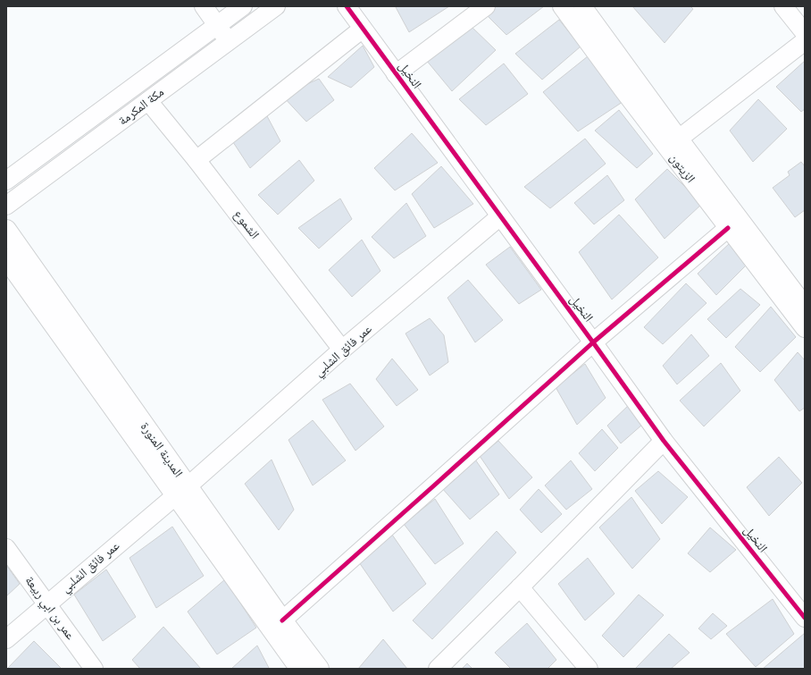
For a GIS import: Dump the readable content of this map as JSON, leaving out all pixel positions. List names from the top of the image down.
{
  "streets": {
    "main road": ["المدينة المنورة"],
    "street": [
      "النخيل",
      "مكة المكرمة",
      "الزيتون",
      "الشموع",
      "عمر فائق الشلبي",
      "عمر بن ابي ربيعة"
    ]
  },
  "crossings": [
    ["النخيل", "عمر فائق الشلبي"],
    ["مكة المكرمة", "الشموع"],
    ["الشموع", "عمر فائق الشلبي"],
    ["عمر فائق الشلبي", "المدينة المنورة"],
    ["عمر فائق الشلبي", "عمر بن ابي ربيعة"]
  ]
}
